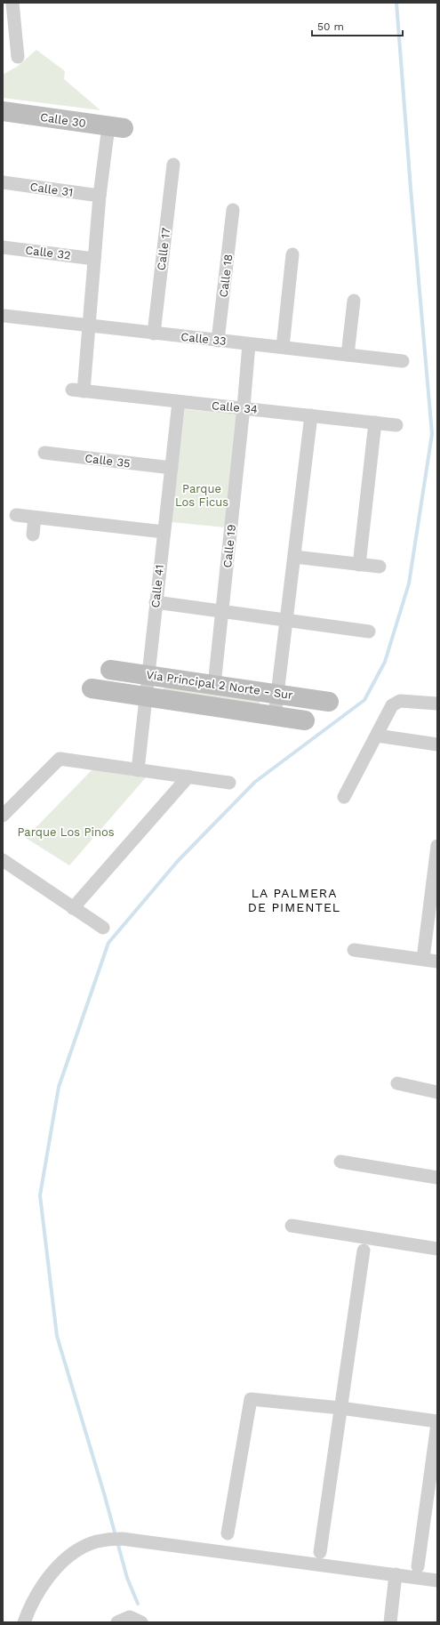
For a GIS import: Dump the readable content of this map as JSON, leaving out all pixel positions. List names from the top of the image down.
{
  "streets": {
    "street": [
      "Calle 30",
      "Calle 31",
      "Calle 17",
      "Calle 32",
      "Calle 18",
      "Calle 33",
      "Calle 34",
      "Calle 35",
      "Calle 19",
      "Calle 41",
      "Vía Principal 2 Norte - Sur"
    ]
  },
  "crossings": [
    ["Calle 17", "Calle 33"],
    ["Calle 18", "Calle 33"],
    ["Calle 33", "Calle 34"],
    ["Calle 33", "Calle 19"],
    ["Calle 34", "Calle 19"],
    ["Calle 34", "Calle 41"],
    ["Calle 35", "Calle 41"],
    ["Calle 19", "Vía Principal 2 Norte - Sur"],
    ["Calle 41", "Vía Principal 2 Norte - Sur"]
  ],
  "districts": ["LA PALMERA DE PIMENTEL"],
  "parks": ["Parque Los Ficus", "Parque Los Pinos"],
  "scale_bar": "50 m"
}
